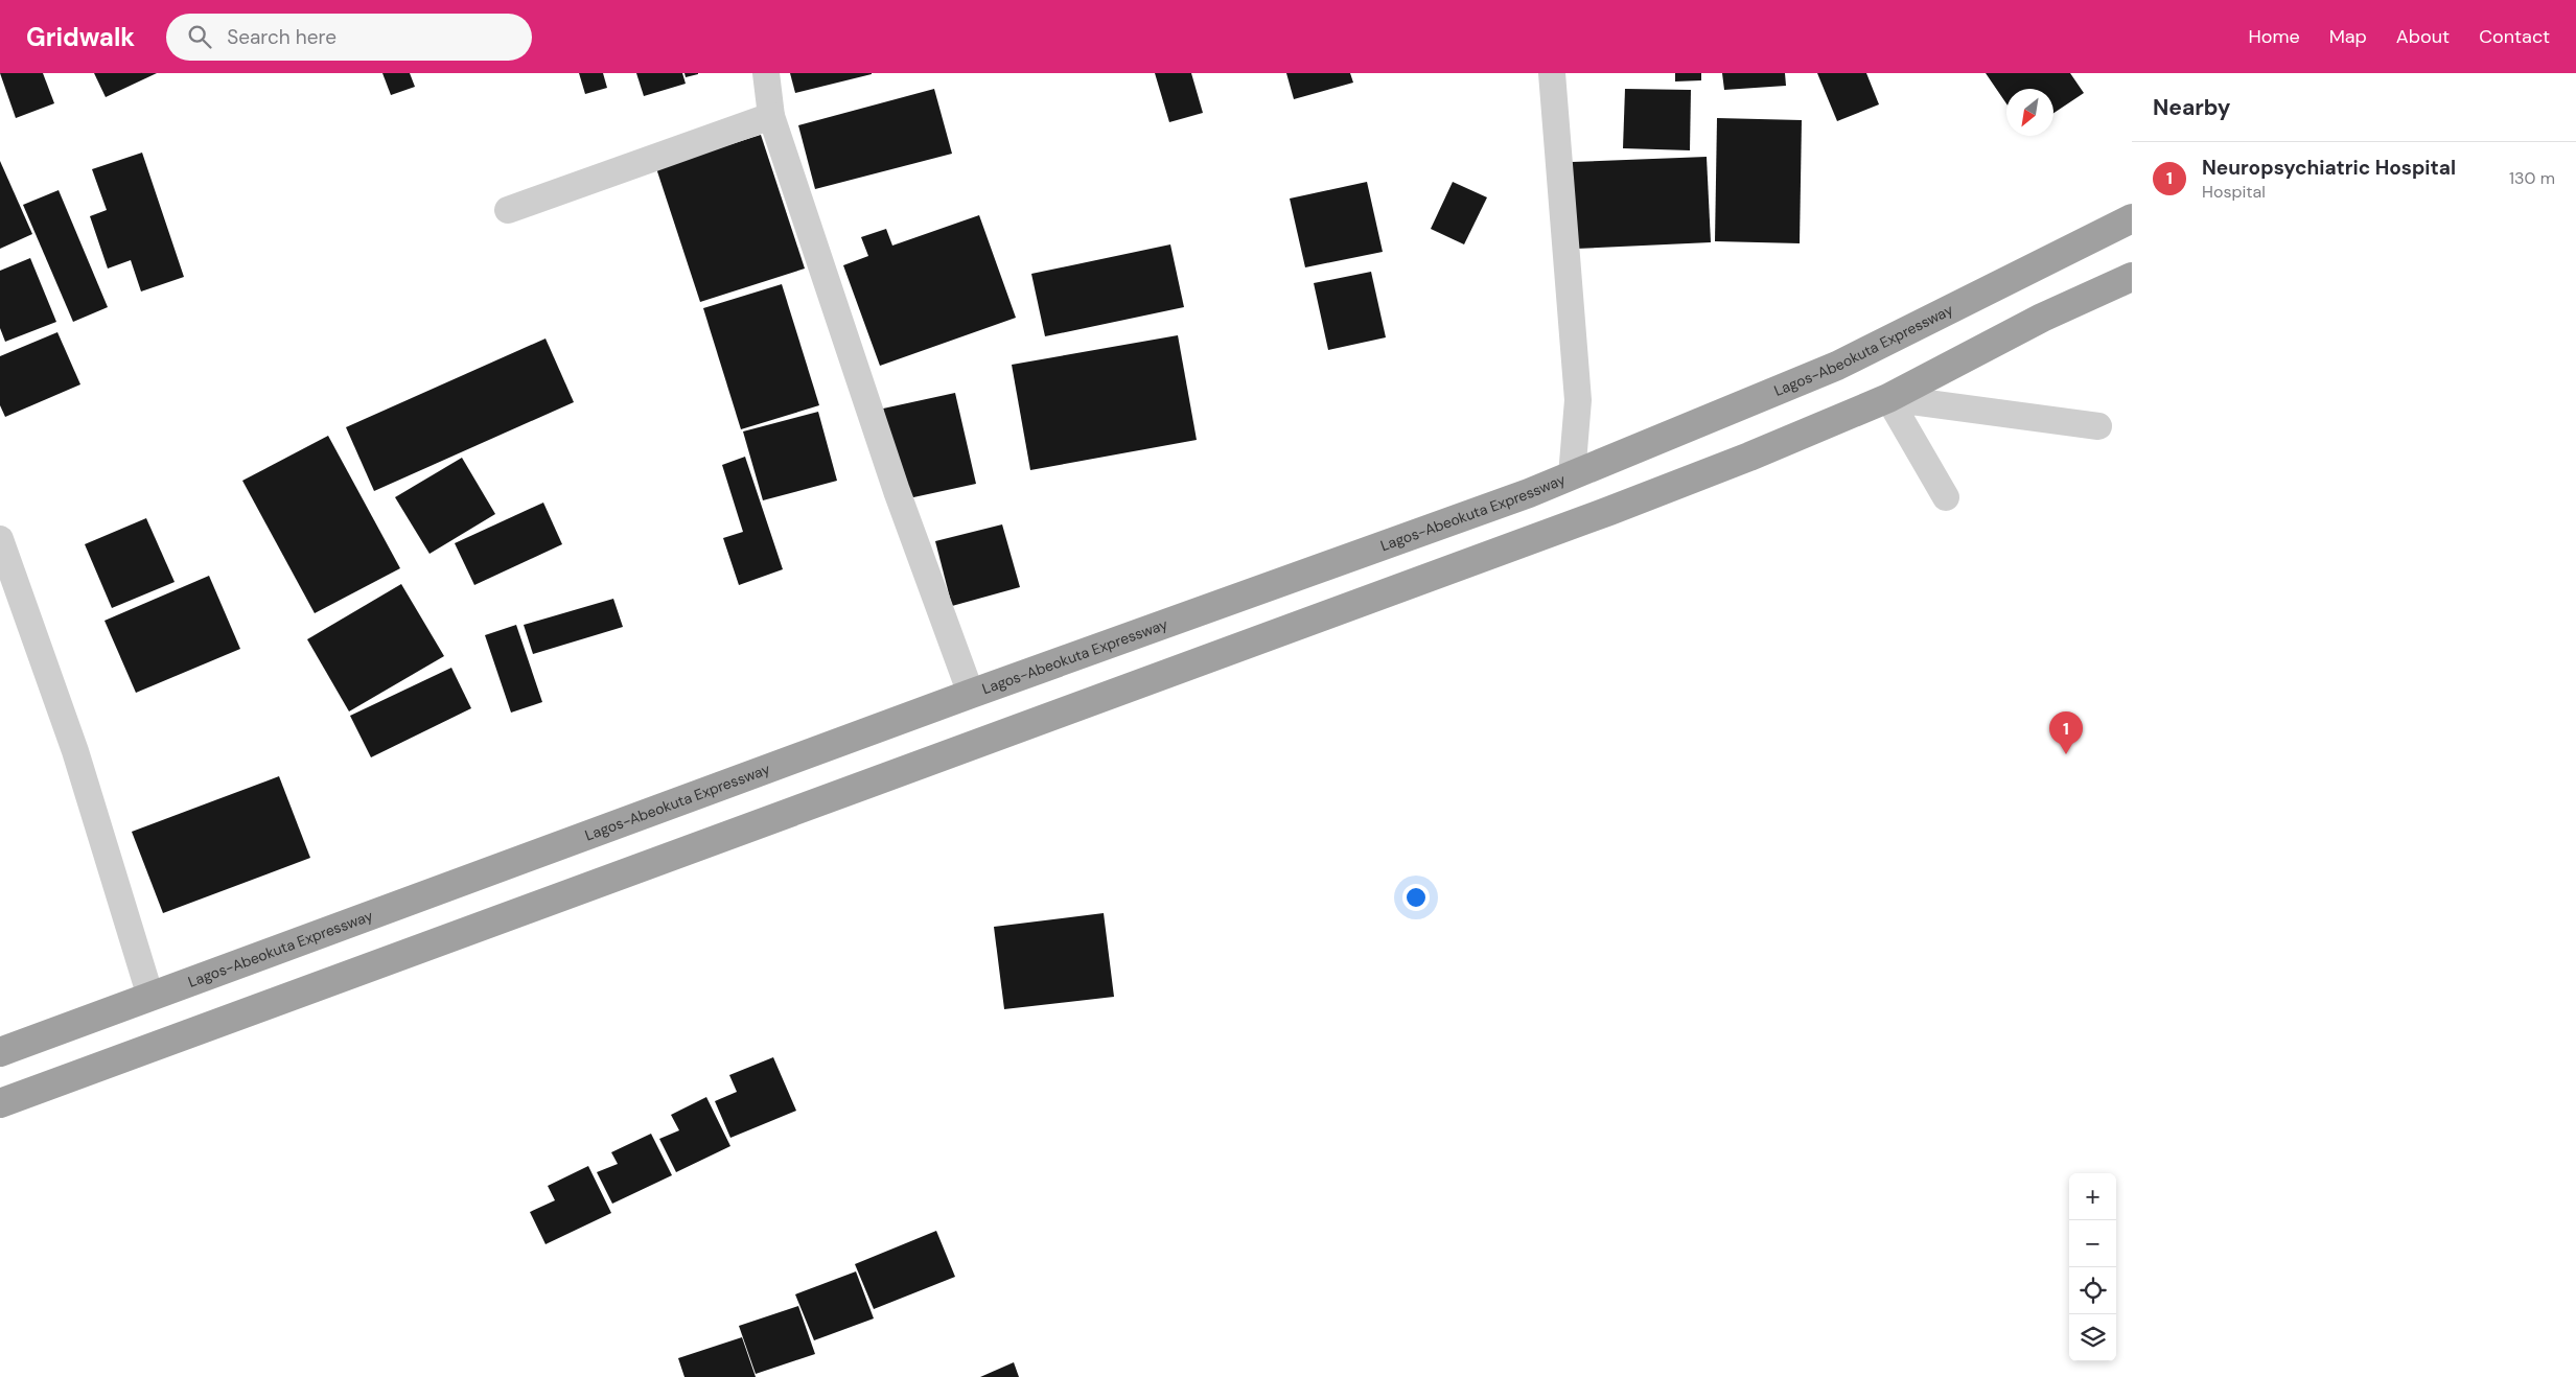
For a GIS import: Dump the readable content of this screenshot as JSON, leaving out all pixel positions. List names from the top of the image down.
{
  "streets": {
    "highway": ["Lagos-Abeokuta Expressway"]
  },
  "north": "bottom left",
  "page": {
    "header": "Gridwalk",
    "search": "Search here",
    "nav": [
      "Home",
      "Map",
      "About",
      "Contact"
    ],
    "heading": "Nearby",
    "list": [
      {
        "mark": "1",
        "name": "Neuropsychiatric Hospital",
        "note": "Hospital",
        "value": "130 m"
      }
    ],
    "pins": "1",
    "map_buttons": ["+", "−"]
  }
}
